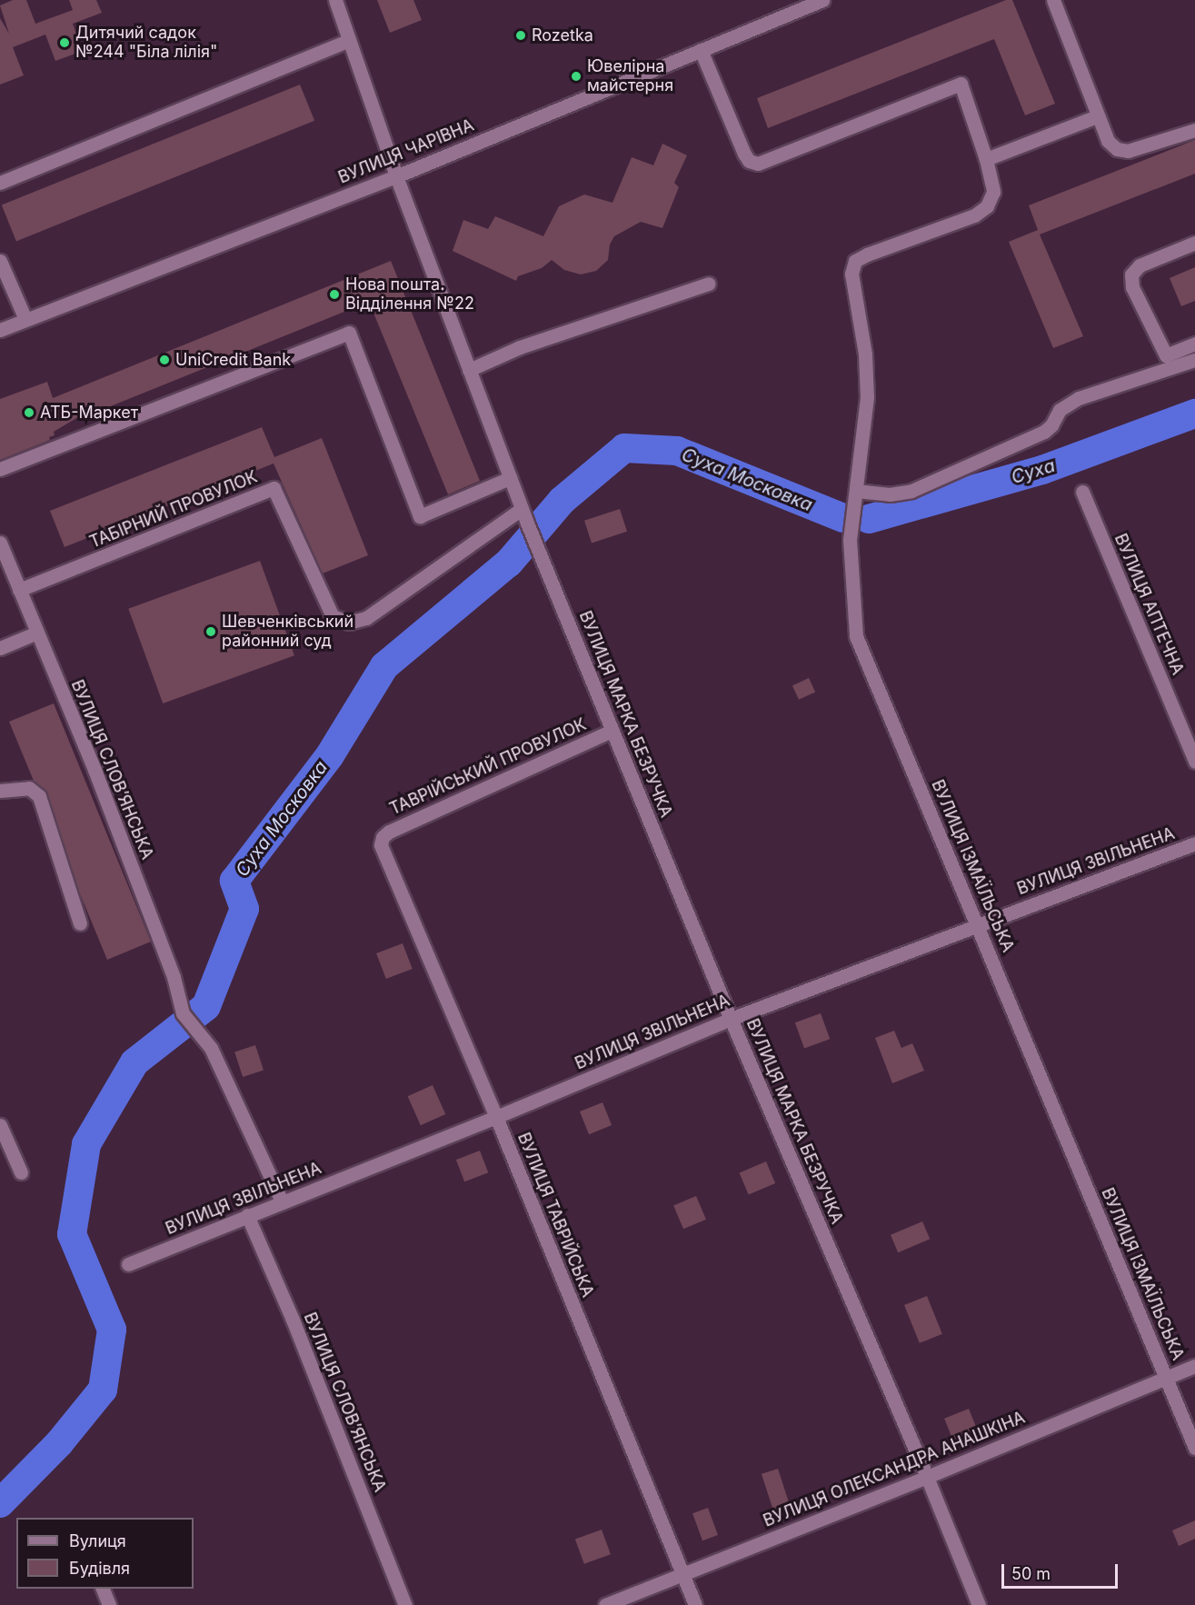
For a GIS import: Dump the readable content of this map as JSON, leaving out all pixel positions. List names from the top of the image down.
{
  "streets": {
    "street": [
      "ВУЛИЦЯ ЧАРІВНА",
      "ТАБІРНИЙ ПРОВУЛОК",
      "ВУЛИЦЯ АПТЕЧНА",
      "ВУЛИЦЯ МАРКА БЕЗРУЧКА",
      "ТАВРІЙСЬКИЙ ПРОВУЛОК",
      "ВУЛИЦЯ СЛОВ’ЯНСЬКА",
      "ВУЛИЦЯ ЗВІЛЬНЕНА",
      "ВУЛИЦЯ ІЗМАЇЛЬСЬКА",
      "ВУЛИЦЯ ТАВРІЙСЬКА",
      "ВУЛИЦЯ ОЛЕКСАНДРА АНАШКІНА"
    ]
  },
  "crossings": [
    ["ТАБІРНИЙ ПРОВУЛОК", "ВУЛИЦЯ МАРКА БЕЗРУЧКА"],
    ["ТАБІРНИЙ ПРОВУЛОК", "ВУЛИЦЯ СЛОВ’ЯНСЬКА"],
    ["ВУЛИЦЯ МАРКА БЕЗРУЧКА", "ТАВРІЙСЬКИЙ ПРОВУЛОК"],
    ["ВУЛИЦЯ МАРКА БЕЗРУЧКА", "ВУЛИЦЯ ЗВІЛЬНЕНА"],
    ["ВУЛИЦЯ МАРКА БЕЗРУЧКА", "ВУЛИЦЯ ОЛЕКСАНДРА АНАШКІНА"],
    ["ТАВРІЙСЬКИЙ ПРОВУЛОК", "ВУЛИЦЯ ТАВРІЙСЬКА"],
    ["ВУЛИЦЯ СЛОВ’ЯНСЬКА", "ВУЛИЦЯ ЗВІЛЬНЕНА"],
    ["ВУЛИЦЯ ЗВІЛЬНЕНА", "ВУЛИЦЯ ІЗМАЇЛЬСЬКА"],
    ["ВУЛИЦЯ ЗВІЛЬНЕНА", "ВУЛИЦЯ ТАВРІЙСЬКА"],
    ["ВУЛИЦЯ ІЗМАЇЛЬСЬКА", "ВУЛИЦЯ ОЛЕКСАНДРА АНАШКІНА"],
    ["ВУЛИЦЯ ТАВРІЙСЬКА", "ВУЛИЦЯ ОЛЕКСАНДРА АНАШКІНА"]
  ],
  "water": ["Суха", "Суха Московка"],
  "places": [
    "Rozetka",
    "Дитячий садок №244 \"Біла лілія\"",
    "Ювелірна майстерня",
    "Нова пошта. Відділення №22",
    "UniCredit Bank",
    "АТБ-Маркет",
    "Шевченківський районний суд"
  ],
  "legend": ["Вулиця", "Будівля"],
  "scale_bar": "50 m"
}
